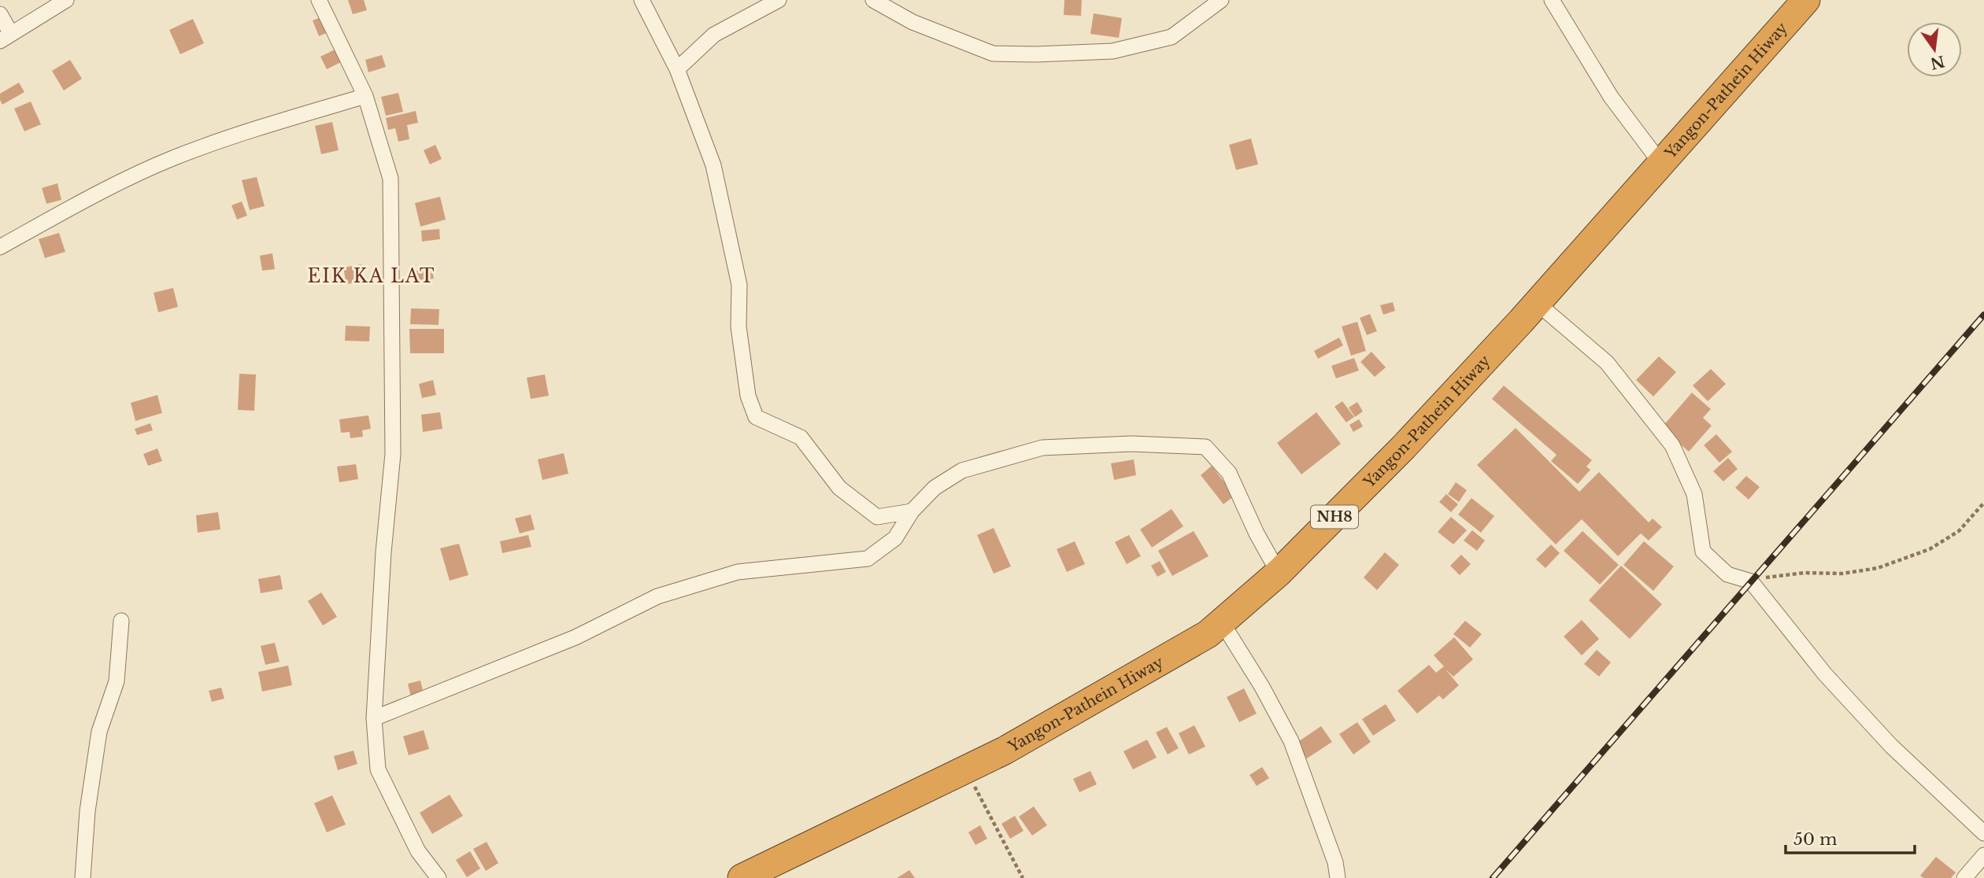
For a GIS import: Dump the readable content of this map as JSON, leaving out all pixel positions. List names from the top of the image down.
{
  "streets": {
    "highway": ["Yangon-Pathein Hiway", "NH8"]
  },
  "districts": ["EIK KA LAT"],
  "scale_bar": "50 m",
  "north": "bottom"
}
